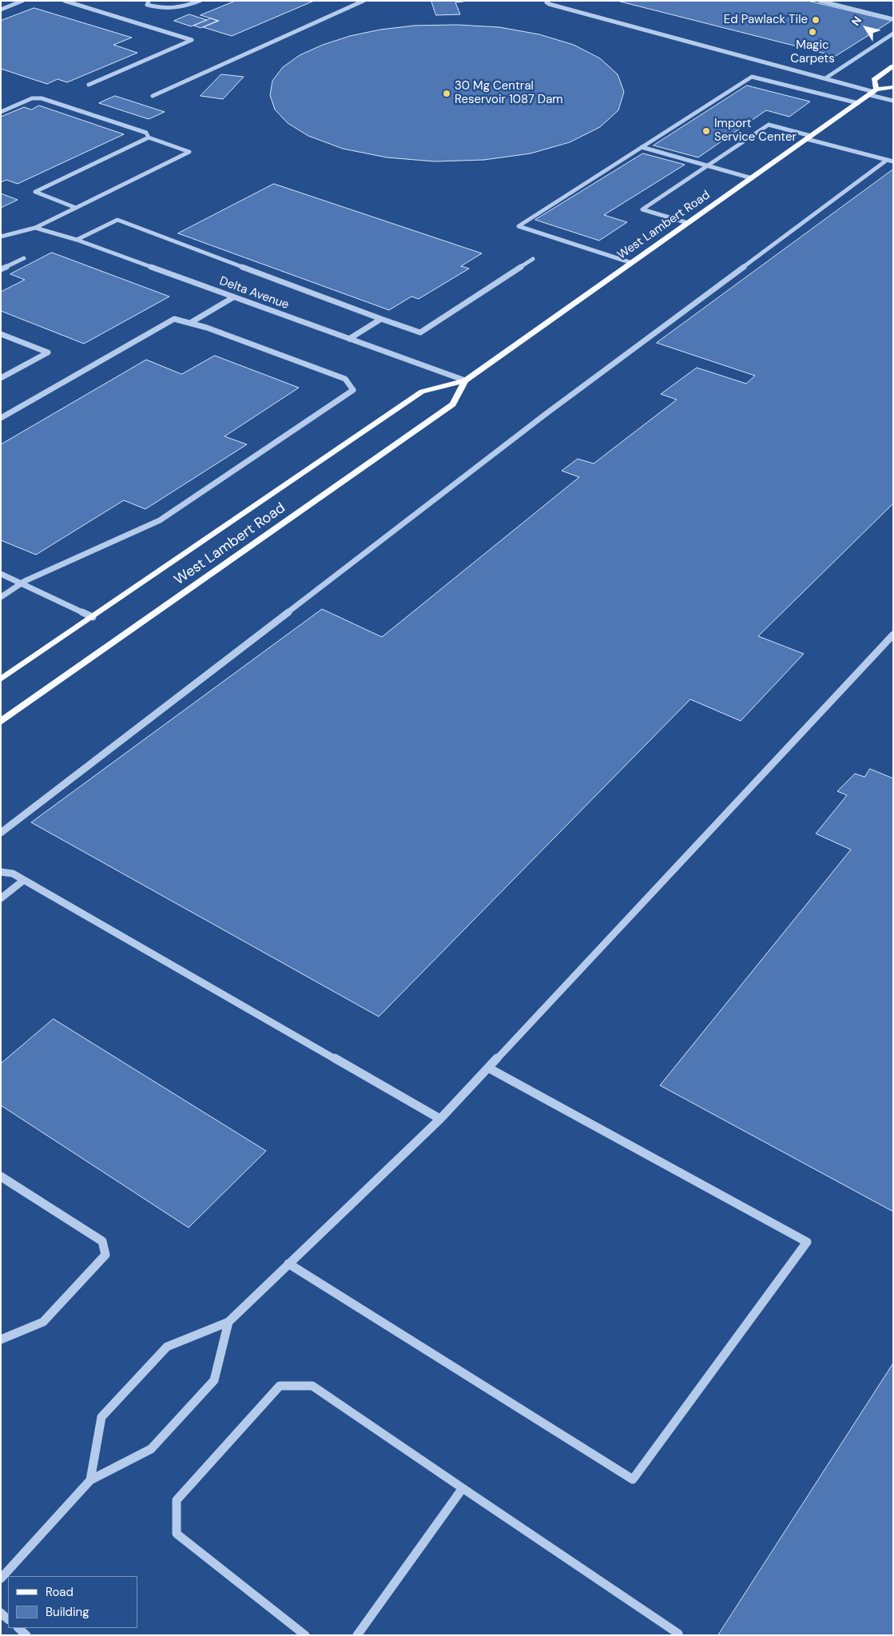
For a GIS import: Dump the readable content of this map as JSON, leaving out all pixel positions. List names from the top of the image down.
{
  "streets": {
    "main road": ["West Lambert Road"],
    "street": ["Delta Avenue"]
  },
  "crossings": [
    ["West Lambert Road", "Delta Avenue"]
  ],
  "places": [
    "Ed Pawlack Tile",
    "Magic Carpets",
    "30 Mg Central Reservoir 1087 Dam",
    "Import Service Center"
  ],
  "legend": ["Road", "Building"],
  "north": "top left"
}
